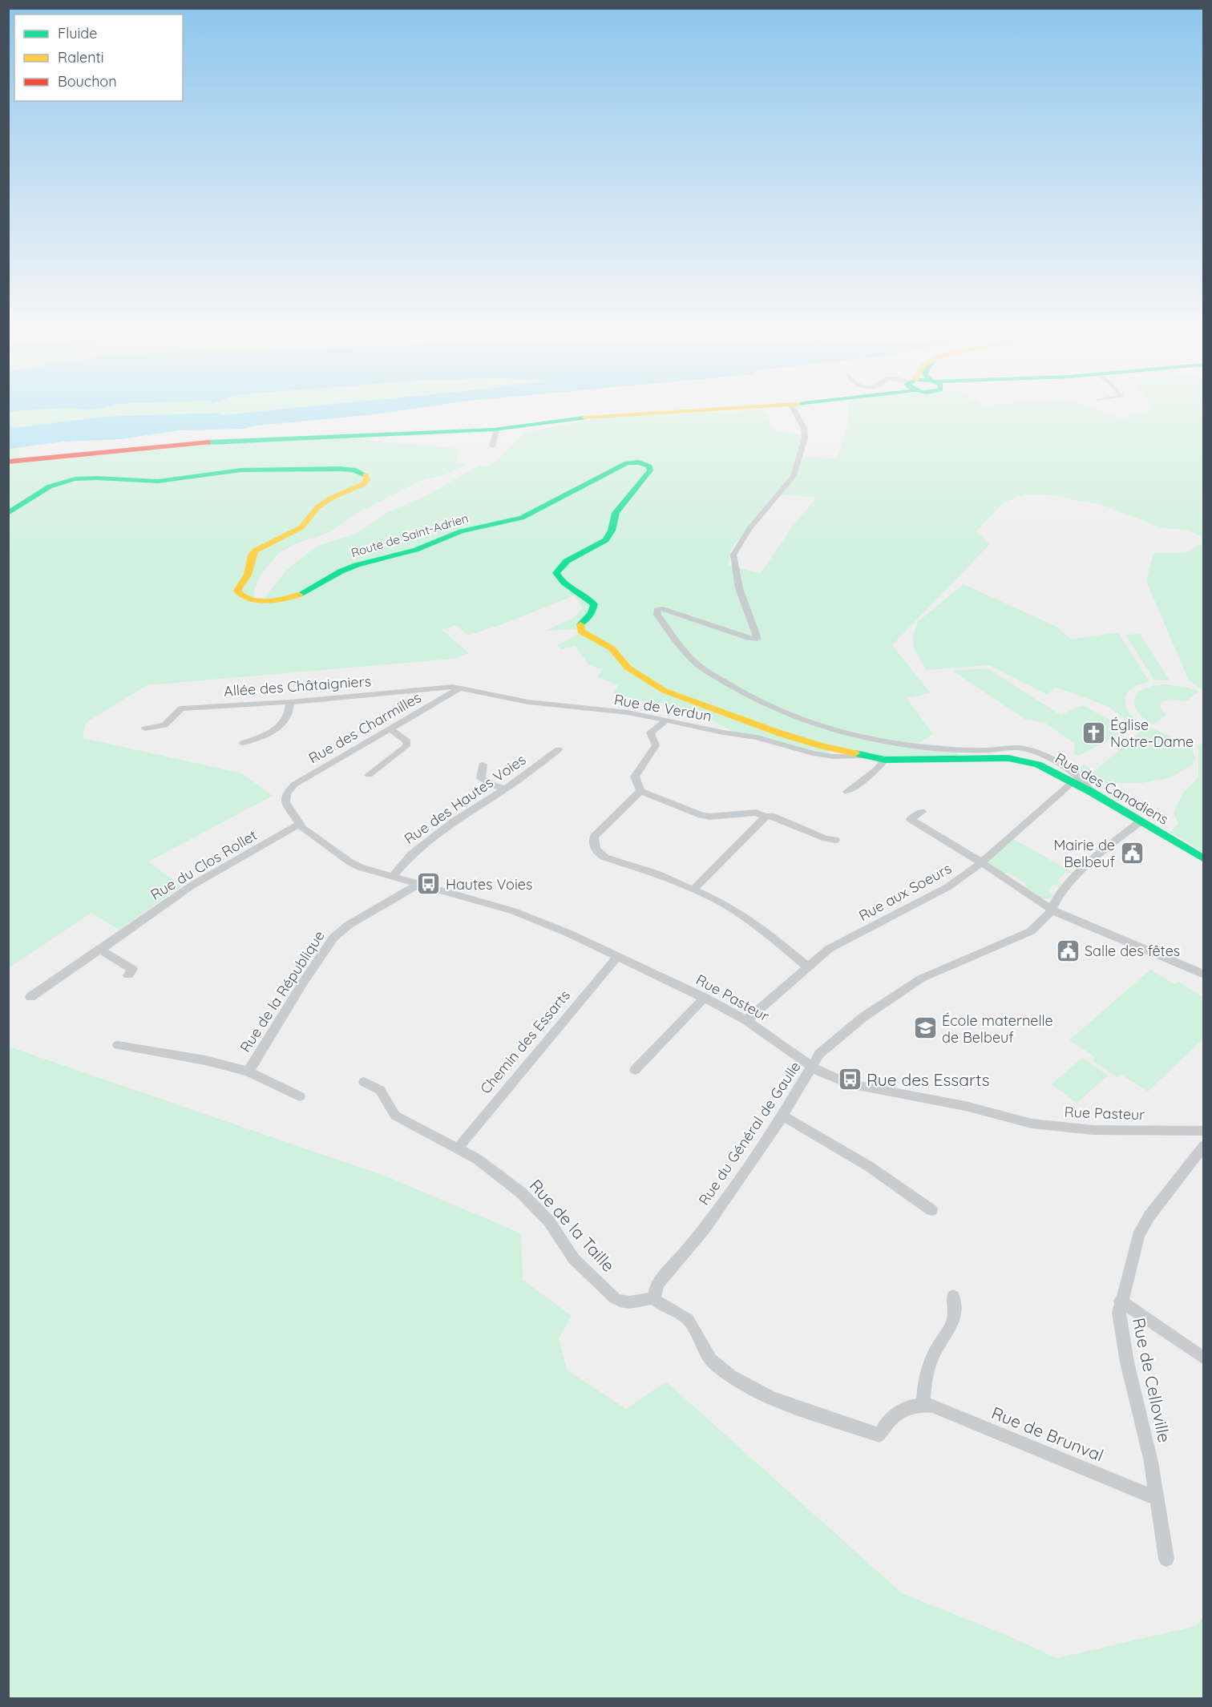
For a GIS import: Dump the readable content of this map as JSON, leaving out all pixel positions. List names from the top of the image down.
{
  "streets": {
    "main road": ["Route de Saint-Adrien", "Rue des Canadiens"],
    "street": [
      "Allée des Châtaigniers",
      "Rue de Verdun",
      "Rue des Charmilles",
      "Rue des Hautes Voies",
      "Rue du Clos Rollet",
      "Rue aux Soeurs",
      "Rue de la République",
      "Rue Pasteur",
      "Chemin des Essarts",
      "Rue du Général de Gaulle",
      "Rue de la Taille",
      "Rue de Celloville",
      "Rue de Brunval"
    ]
  },
  "crossings": [
    ["Route de Saint-Adrien", "Rue des Canadiens"],
    ["Allée des Châtaigniers", "Rue de Verdun"],
    ["Allée des Châtaigniers", "Rue des Charmilles"],
    ["Rue de Verdun", "Rue des Charmilles"],
    ["Rue de Verdun", "Rue des Canadiens"],
    ["Rue des Charmilles", "Rue Pasteur"],
    ["Rue des Canadiens", "Rue aux Soeurs"],
    ["Rue des Canadiens", "Rue du Général de Gaulle"],
    ["Rue des Hautes Voies", "Rue Pasteur"],
    ["Rue du Clos Rollet", "Rue Pasteur"],
    ["Rue aux Soeurs", "Rue Pasteur"],
    ["Rue de la République", "Rue Pasteur"],
    ["Rue Pasteur", "Chemin des Essarts"],
    ["Rue Pasteur", "Rue du Général de Gaulle"],
    ["Chemin des Essarts", "Rue de la Taille"],
    ["Rue du Général de Gaulle", "Rue de la Taille"],
    ["Rue de Celloville", "Rue de Brunval"]
  ],
  "places": {
    "church": ["Église Notre-Dame"],
    "public building": ["Mairie de Belbeuf", "Salle des fêtes"],
    "bus stop": ["Hautes Voies", "Rue des Essarts"],
    "school or university": ["École maternelle de Belbeuf"]
  },
  "legend": ["Fluide", "Ralenti", "Bouchon"]
}
